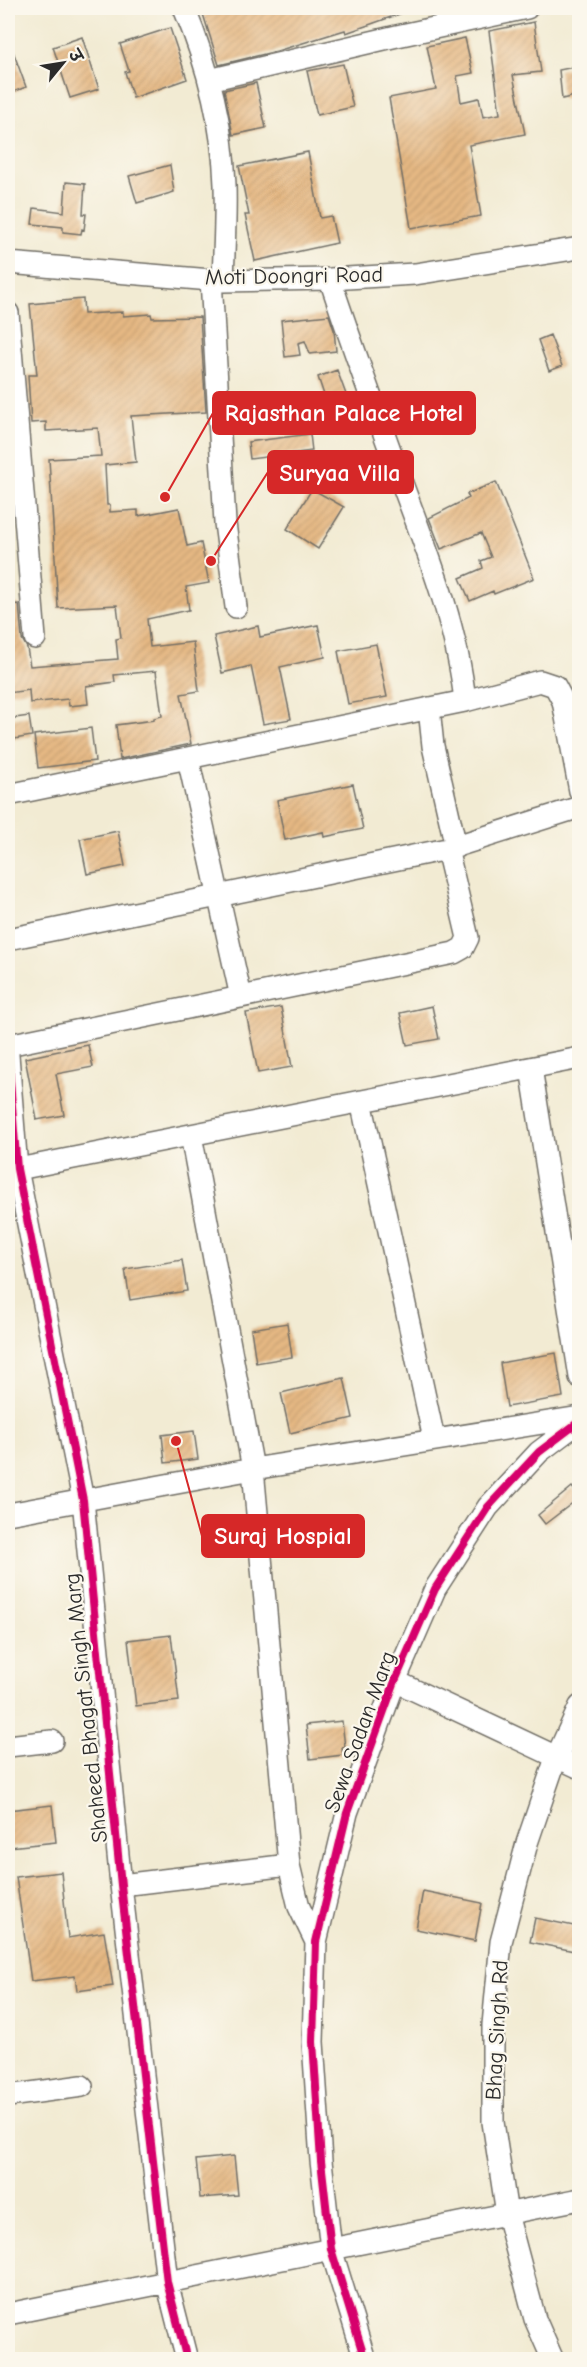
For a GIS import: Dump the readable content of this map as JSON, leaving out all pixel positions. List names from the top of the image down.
{
  "streets": {
    "street": [
      "Moti Doongri Road",
      "Shaheed Bhagat Singh Marg",
      "Sewa Sadan Marg",
      "Bhag Singh Rd"
    ]
  },
  "places": ["Rajasthan Palace Hotel", "Suryaa Villa", "Suraj Hospial"],
  "north": "top right"
}
